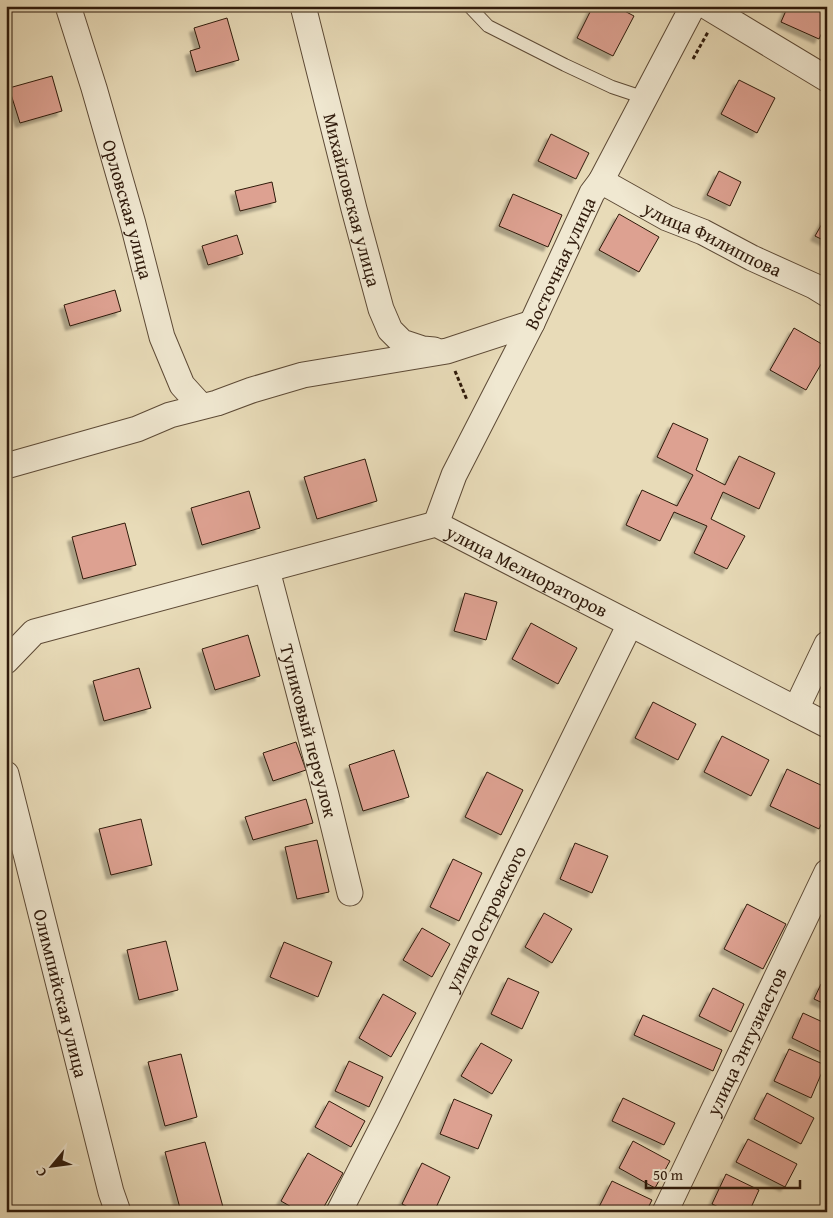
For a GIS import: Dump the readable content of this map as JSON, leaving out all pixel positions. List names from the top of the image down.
{
  "streets": {
    "street": [
      "Михайловская улица",
      "Орловская улица",
      "улица Филиппова",
      "Восточная улица",
      "улица Мелиораторов",
      "Тупиковый переулок",
      "улица Островского",
      "Олимпийская улица",
      "улица Энтузиастов"
    ]
  },
  "crossings": [
    ["улица Филиппова", "Восточная улица"],
    ["Восточная улица", "улица Мелиораторов"],
    ["улица Мелиораторов", "Тупиковый переулок"],
    ["улица Мелиораторов", "улица Островского"]
  ],
  "scale_bar": "50 m",
  "north": "bottom left"
}
